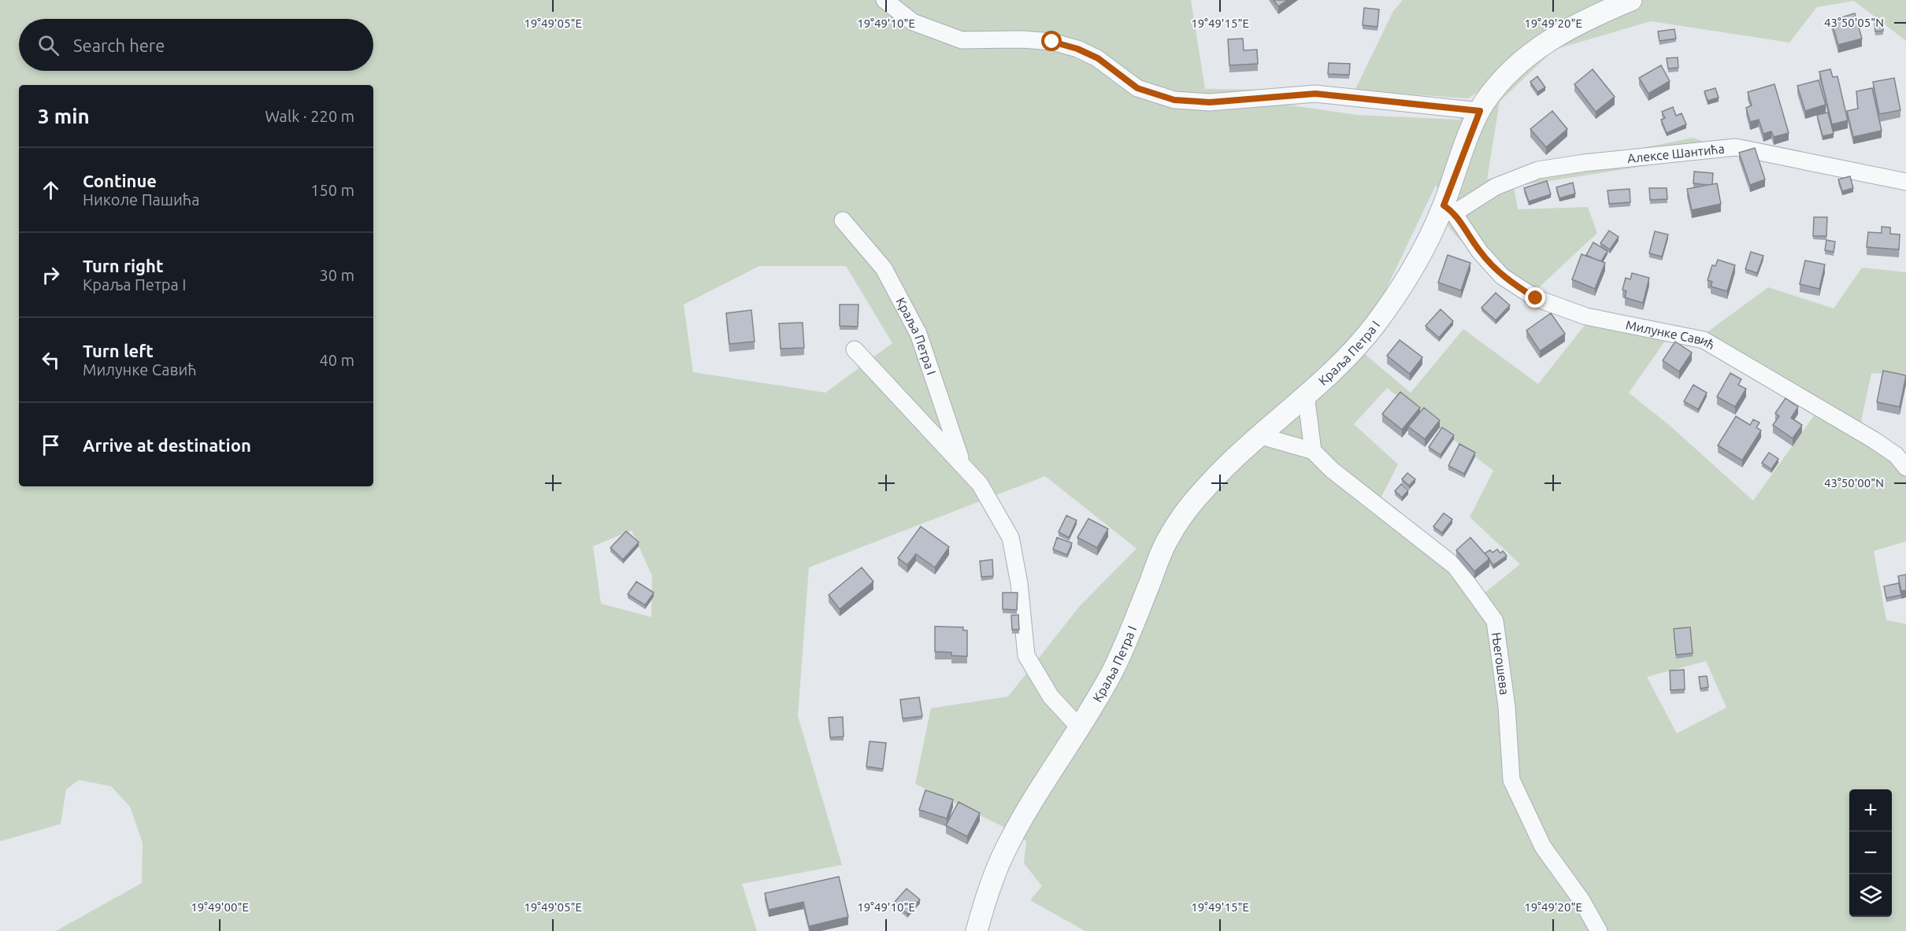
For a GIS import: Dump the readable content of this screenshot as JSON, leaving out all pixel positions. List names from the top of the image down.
{
  "streets": {
    "street": [
      "Алексе Шантића",
      "Краља Петра I",
      "Милунке Савић",
      "Његошева"
    ]
  },
  "crossings": [
    ["Алексе Шантића", "Краља Петра I"],
    ["Алексе Шантића", "Милунке Савић"],
    ["Краља Петра I", "Милунке Савић"]
  ],
  "page": {
    "search": "Search here",
    "heading": ["3 min", "Walk · 220 m"],
    "list": [
      ["Continue", "Николе Пашића", "150 m"],
      ["Turn right", "Краља Петра I", "30 m"],
      ["Turn left", "Милунке Савић", "40 m"],
      "Arrive at destination"
    ],
    "map_buttons": ["+", "−"]
  },
  "coordinates": [
    "43°50'05\"N",
    "19°49'05\"E",
    "19°49'10\"E",
    "19°49'15\"E",
    "19°49'20\"E",
    "43°50'00\"N",
    "19°49'00\"E"
  ]
}
